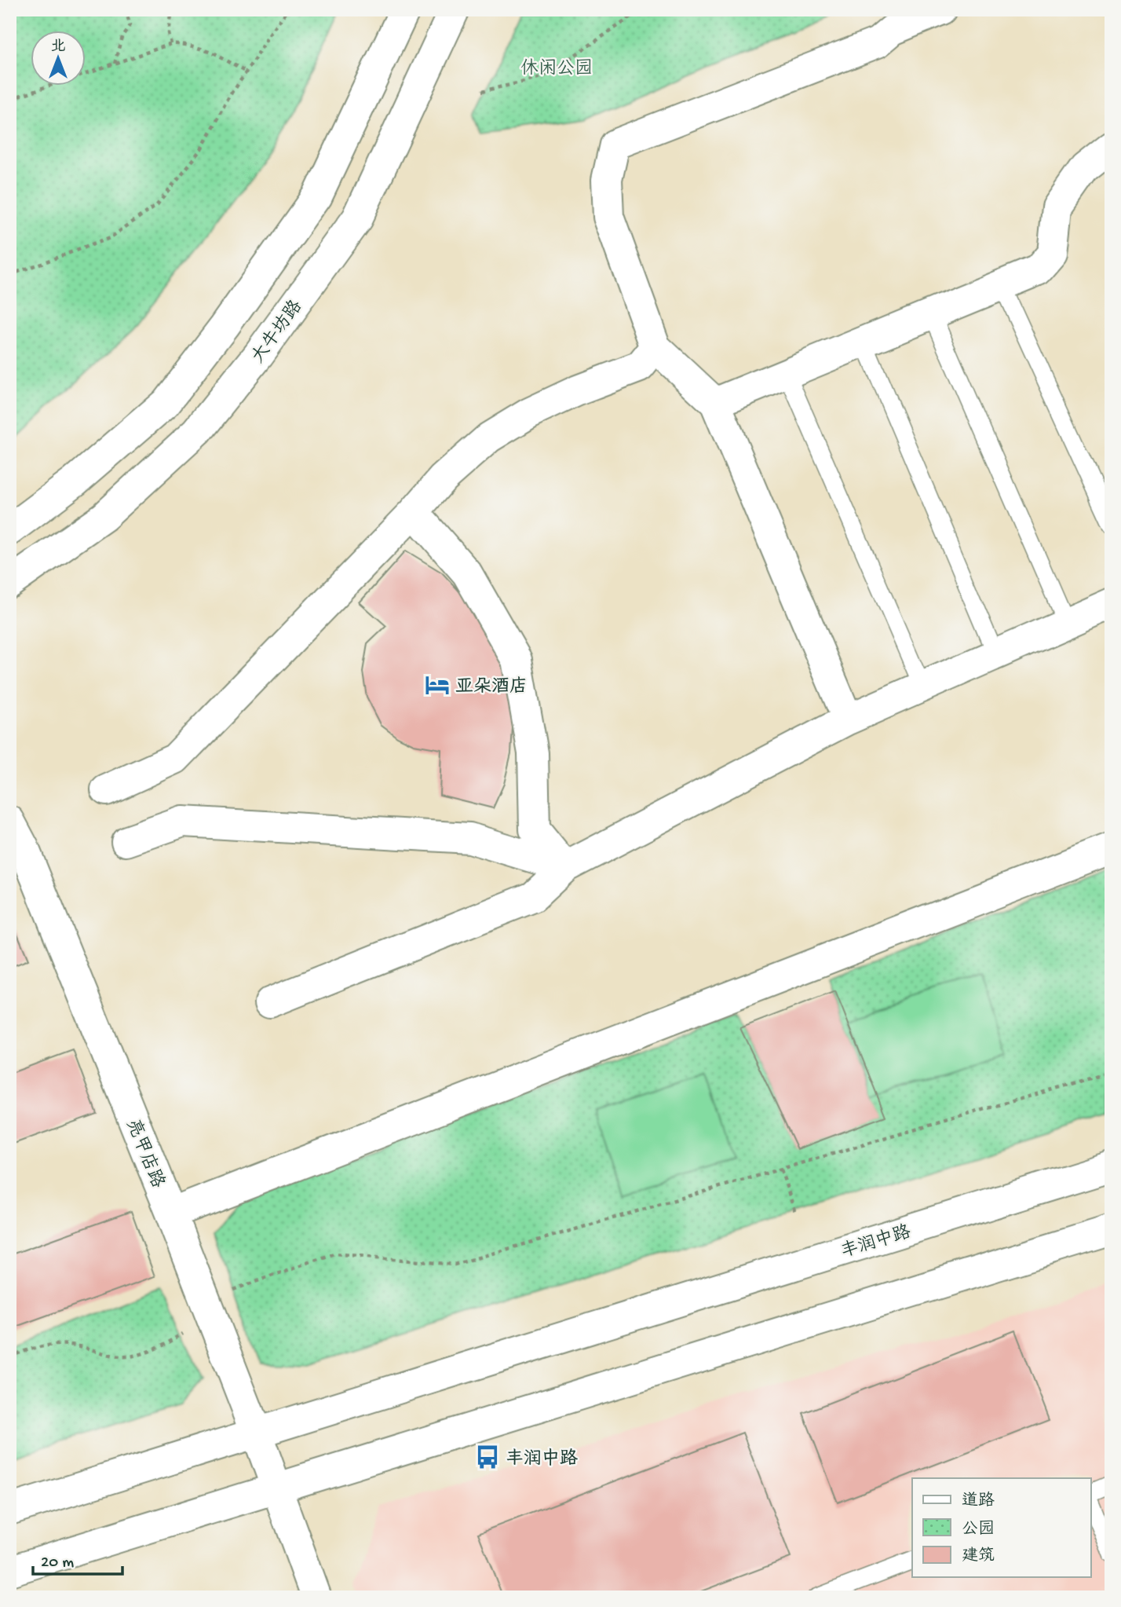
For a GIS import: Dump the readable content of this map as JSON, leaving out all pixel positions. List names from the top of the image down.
{
  "streets": {
    "street": ["大牛坊路", "亮甲店路", "丰润中路"]
  },
  "crossings": [
    ["亮甲店路", "丰润中路"]
  ],
  "parks": ["休闲公园"],
  "places": {
    "hotel": ["亚朵酒店"],
    "bus stop": ["丰润中路"]
  },
  "legend": ["道路", "公园", "建筑"],
  "scale_bar": "20 m",
  "north": "top"
}
